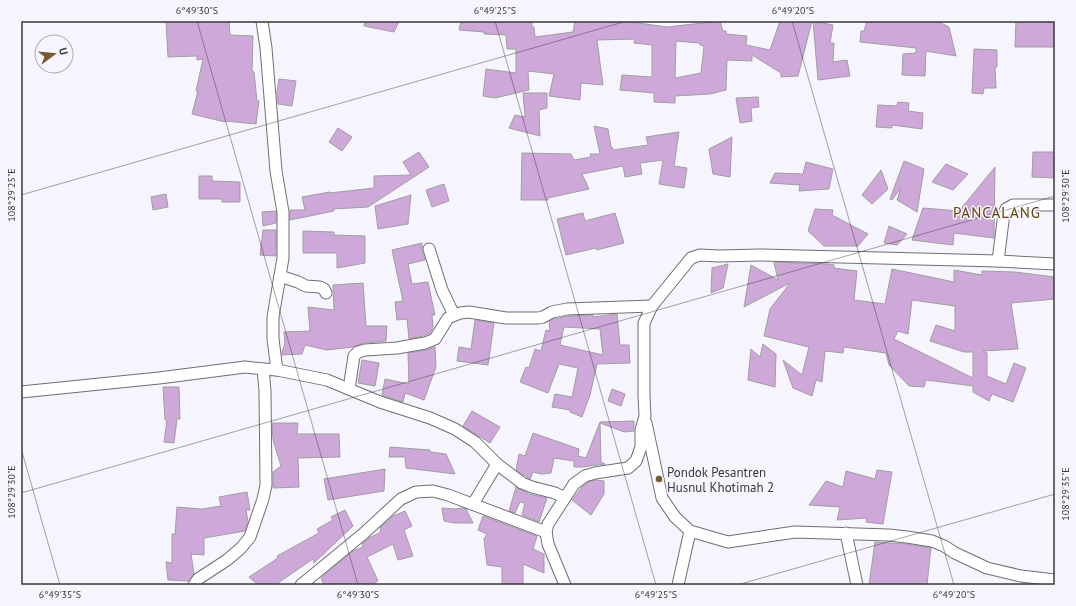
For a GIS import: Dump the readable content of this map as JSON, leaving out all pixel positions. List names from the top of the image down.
{
  "districts": ["PANCALANG"],
  "places": ["Pondok Pesantren Husnul Khotimah 2"],
  "north": "right",
  "coordinates": [
    "6°49'30\"S",
    "6°49'25\"S",
    "6°49'20\"S",
    "108°29'25\"E",
    "108°29'30\"E",
    "108°29'35\"E",
    "6°49'35\"S"
  ]
}
